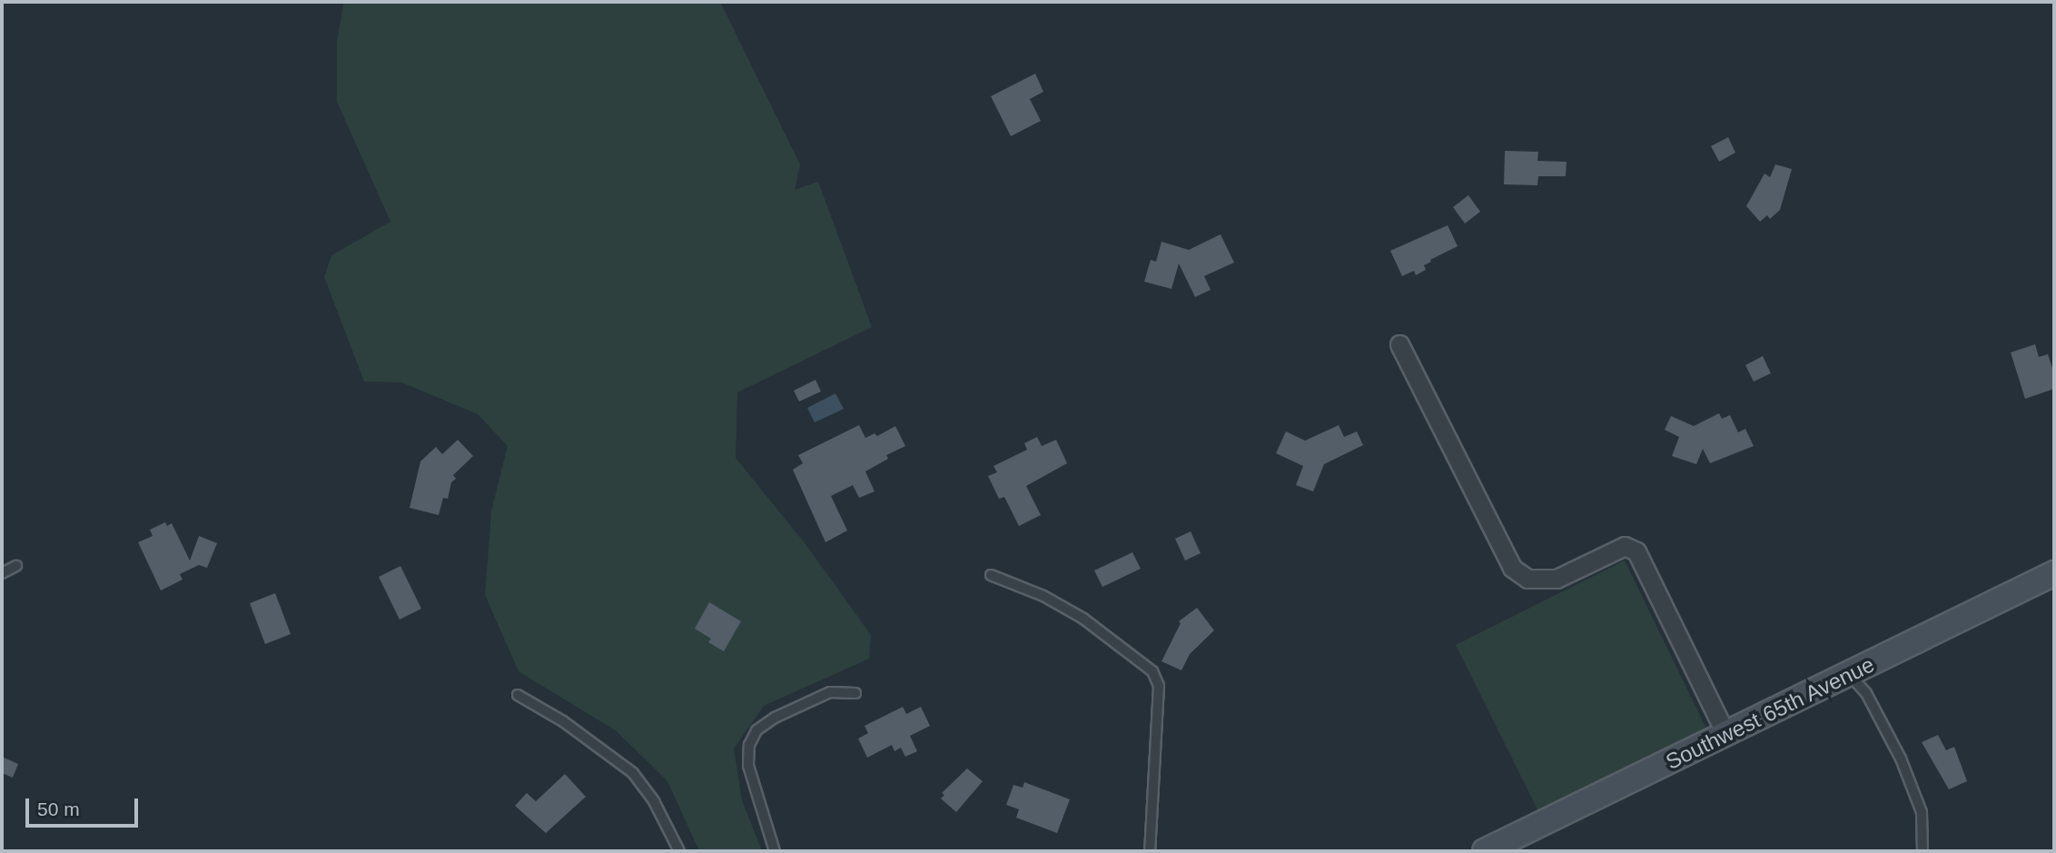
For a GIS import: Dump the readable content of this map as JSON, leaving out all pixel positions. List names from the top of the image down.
{
  "streets": {
    "main road": ["Southwest 65th Avenue"]
  },
  "scale_bar": "50 m"
}
